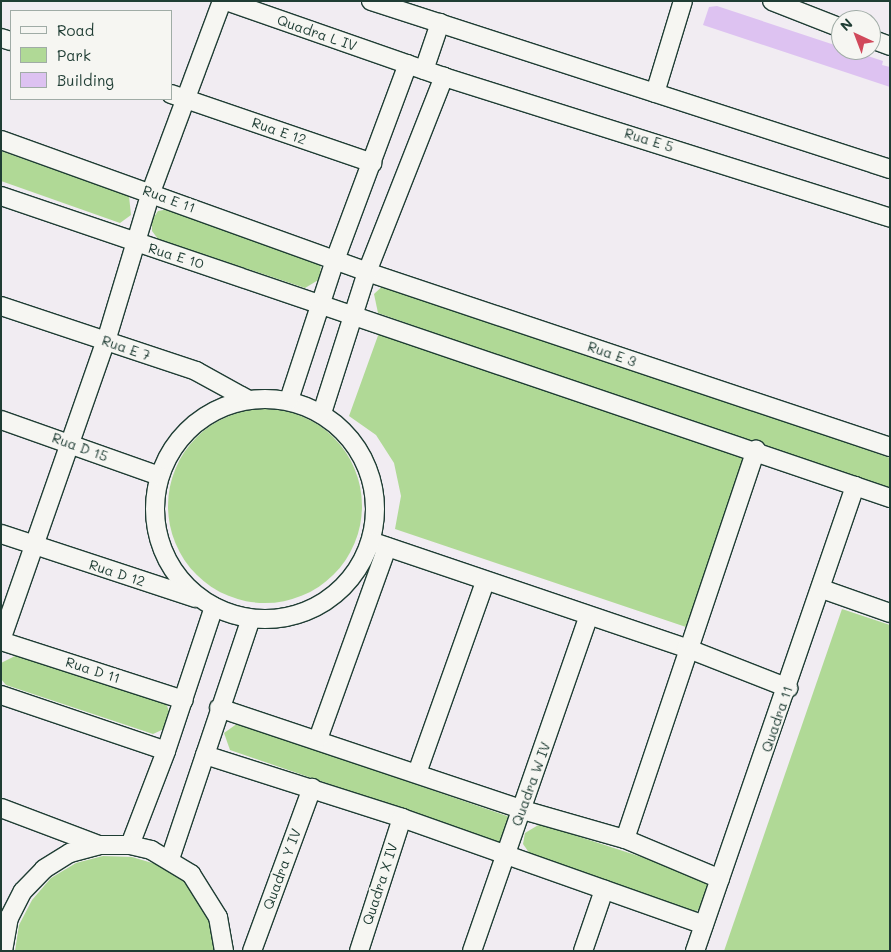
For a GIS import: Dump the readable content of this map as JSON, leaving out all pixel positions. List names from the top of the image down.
{
  "streets": {
    "street": [
      "Quadra L IV",
      "Rua E 12",
      "Rua E 5",
      "Rua E 11",
      "Rua E 10",
      "Rua E 7",
      "Rua E 3",
      "Rua D 15",
      "Rua D 12",
      "Rua D 11",
      "Quadra 11",
      "Quadra W IV",
      "Quadra Y IV",
      "Quadra X IV"
    ]
  },
  "crossings": [
    ["Quadra L IV", "Rua E 5"],
    ["Rua E 11", "Rua E 3"],
    ["Rua E 10", "Quadra 11"]
  ],
  "legend": ["Road", "Park", "Building"],
  "north": "top left"
}
